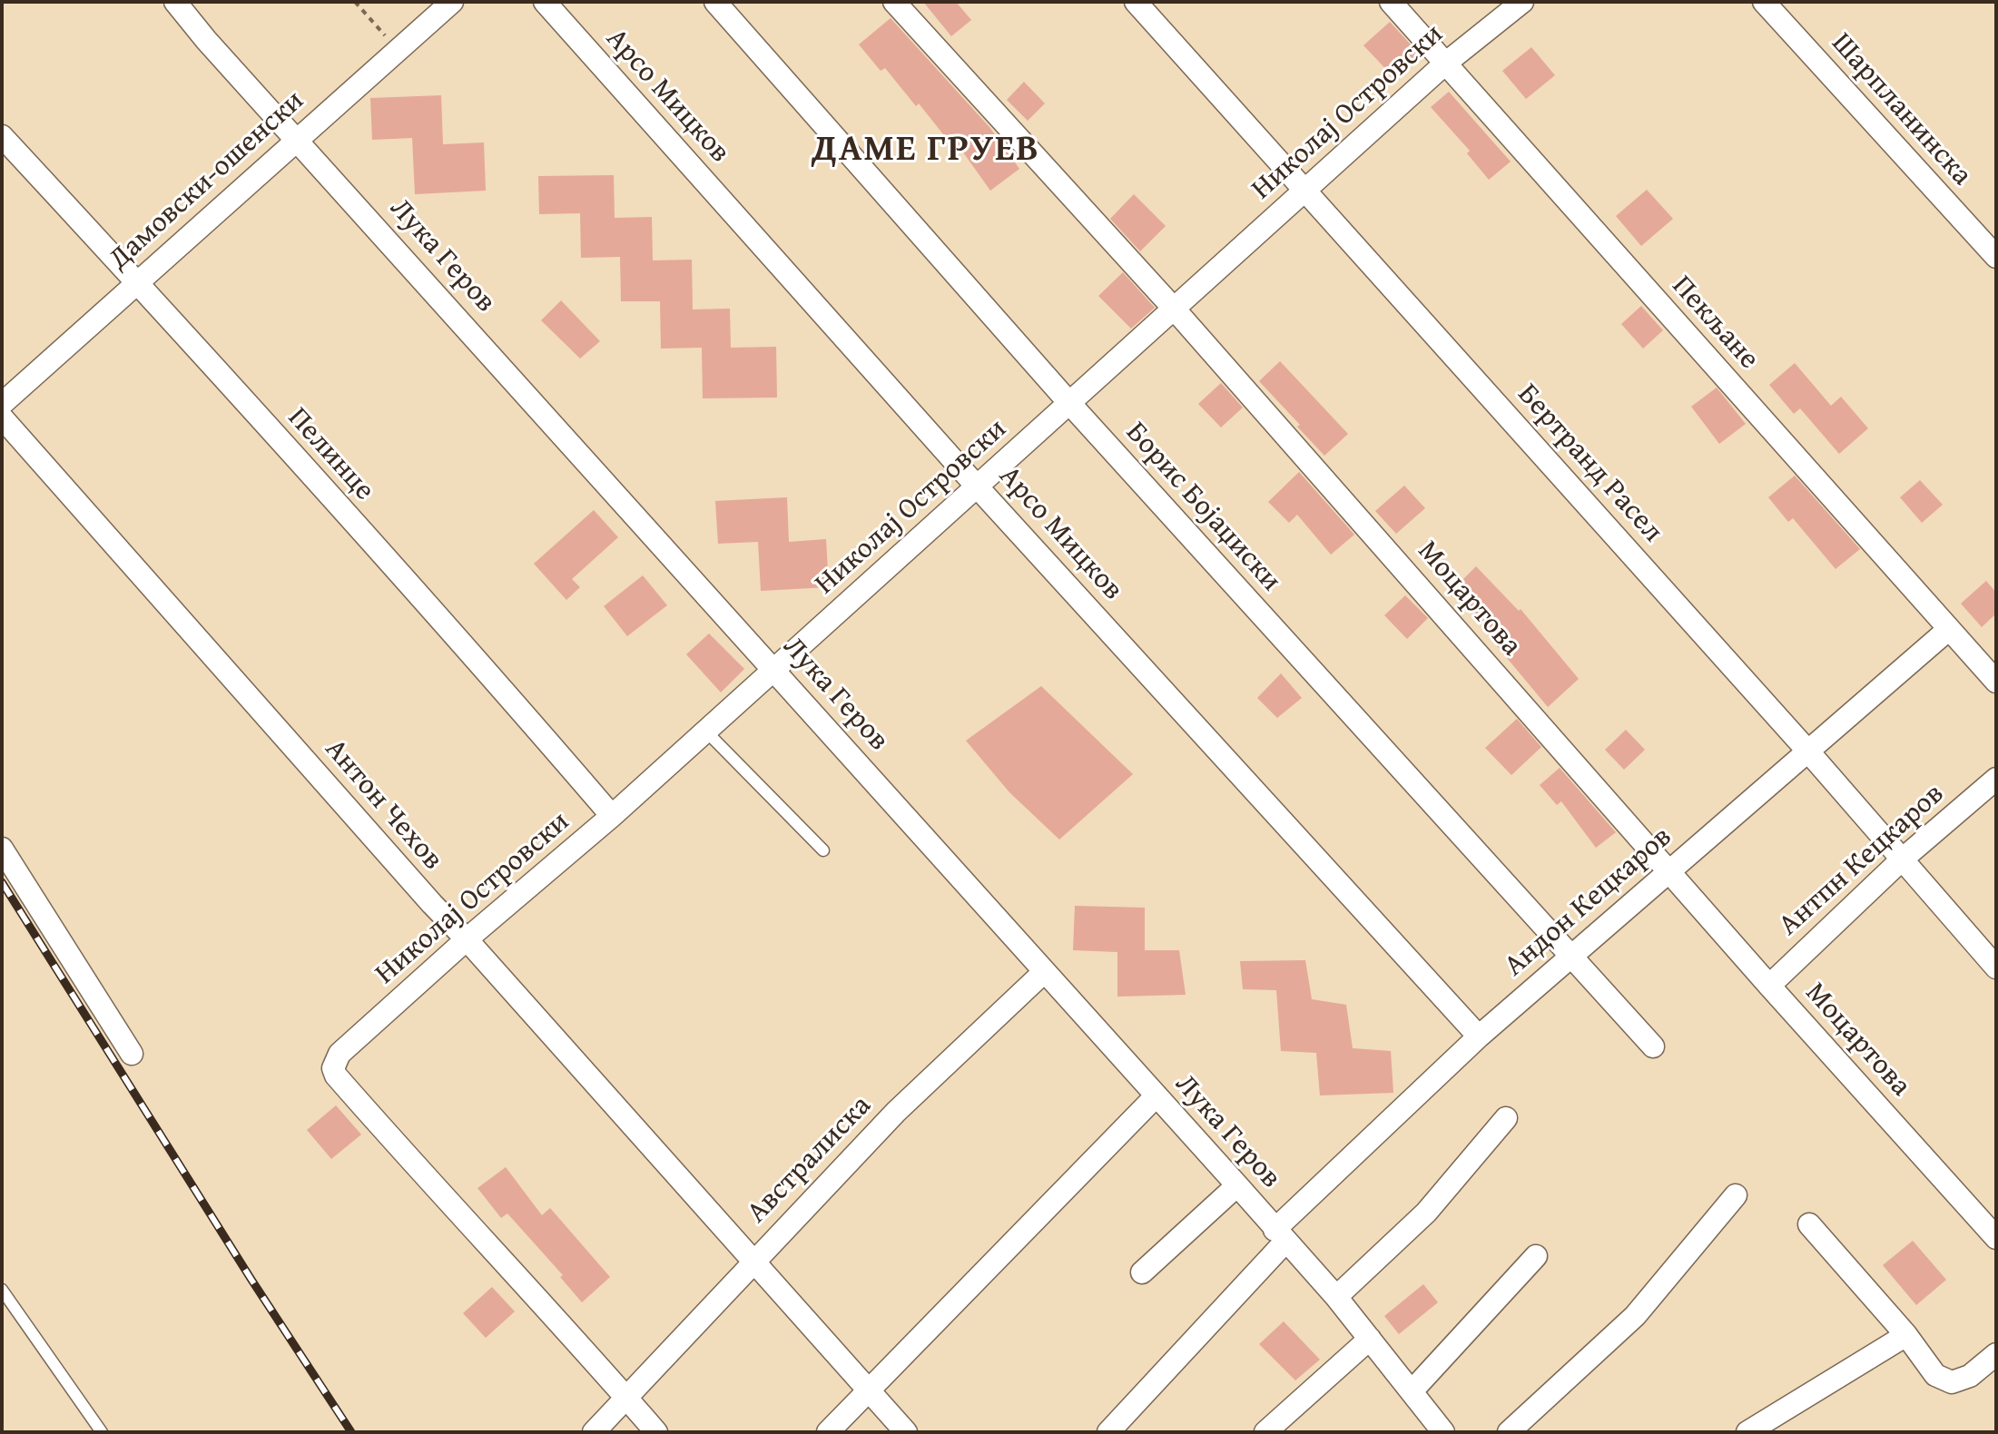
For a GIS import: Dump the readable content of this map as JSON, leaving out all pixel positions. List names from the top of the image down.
{
  "streets": {
    "street": [
      "Арсо Мицков",
      "Шарпланинска",
      "Николај Островски",
      "Дамовски-ошенски",
      "Лука Геров",
      "Пекљане",
      "Пелинце",
      "Бертранд Расел",
      "Борис Бојаџиски",
      "Моцартова",
      "Антон Чехов",
      "Антпн Кецкаров",
      "Андон Кецкаров",
      "Австралиска"
    ]
  },
  "crossings": [
    ["Арсо Мицков", "Николај Островски"],
    ["Арсо Мицков", "Андон Кецкаров"],
    ["Николај Островски", "Лука Геров"],
    ["Николај Островски", "Пекљане"],
    ["Николај Островски", "Пелинце"],
    ["Николај Островски", "Бертранд Расел"],
    ["Николај Островски", "Борис Бојаџиски"],
    ["Николај Островски", "Моцартова"],
    ["Николај Островски", "Антон Чехов"],
    ["Николај Островски", "Австралиска"],
    ["Дамовски-ошенски", "Лука Геров"],
    ["Дамовски-ошенски", "Пелинце"],
    ["Лука Геров", "Андон Кецкаров"],
    ["Лука Геров", "Австралиска"],
    ["Пекљане", "Андон Кецкаров"],
    ["Бертранд Расел", "Антпн Кецкаров"],
    ["Бертранд Расел", "Андон Кецкаров"],
    ["Борис Бојаџиски", "Андон Кецкаров"],
    ["Моцартова", "Антпн Кецкаров"],
    ["Моцартова", "Андон Кецкаров"],
    ["Антон Чехов", "Австралиска"]
  ],
  "districts": ["ДАМЕ ГРУЕВ"]
}
